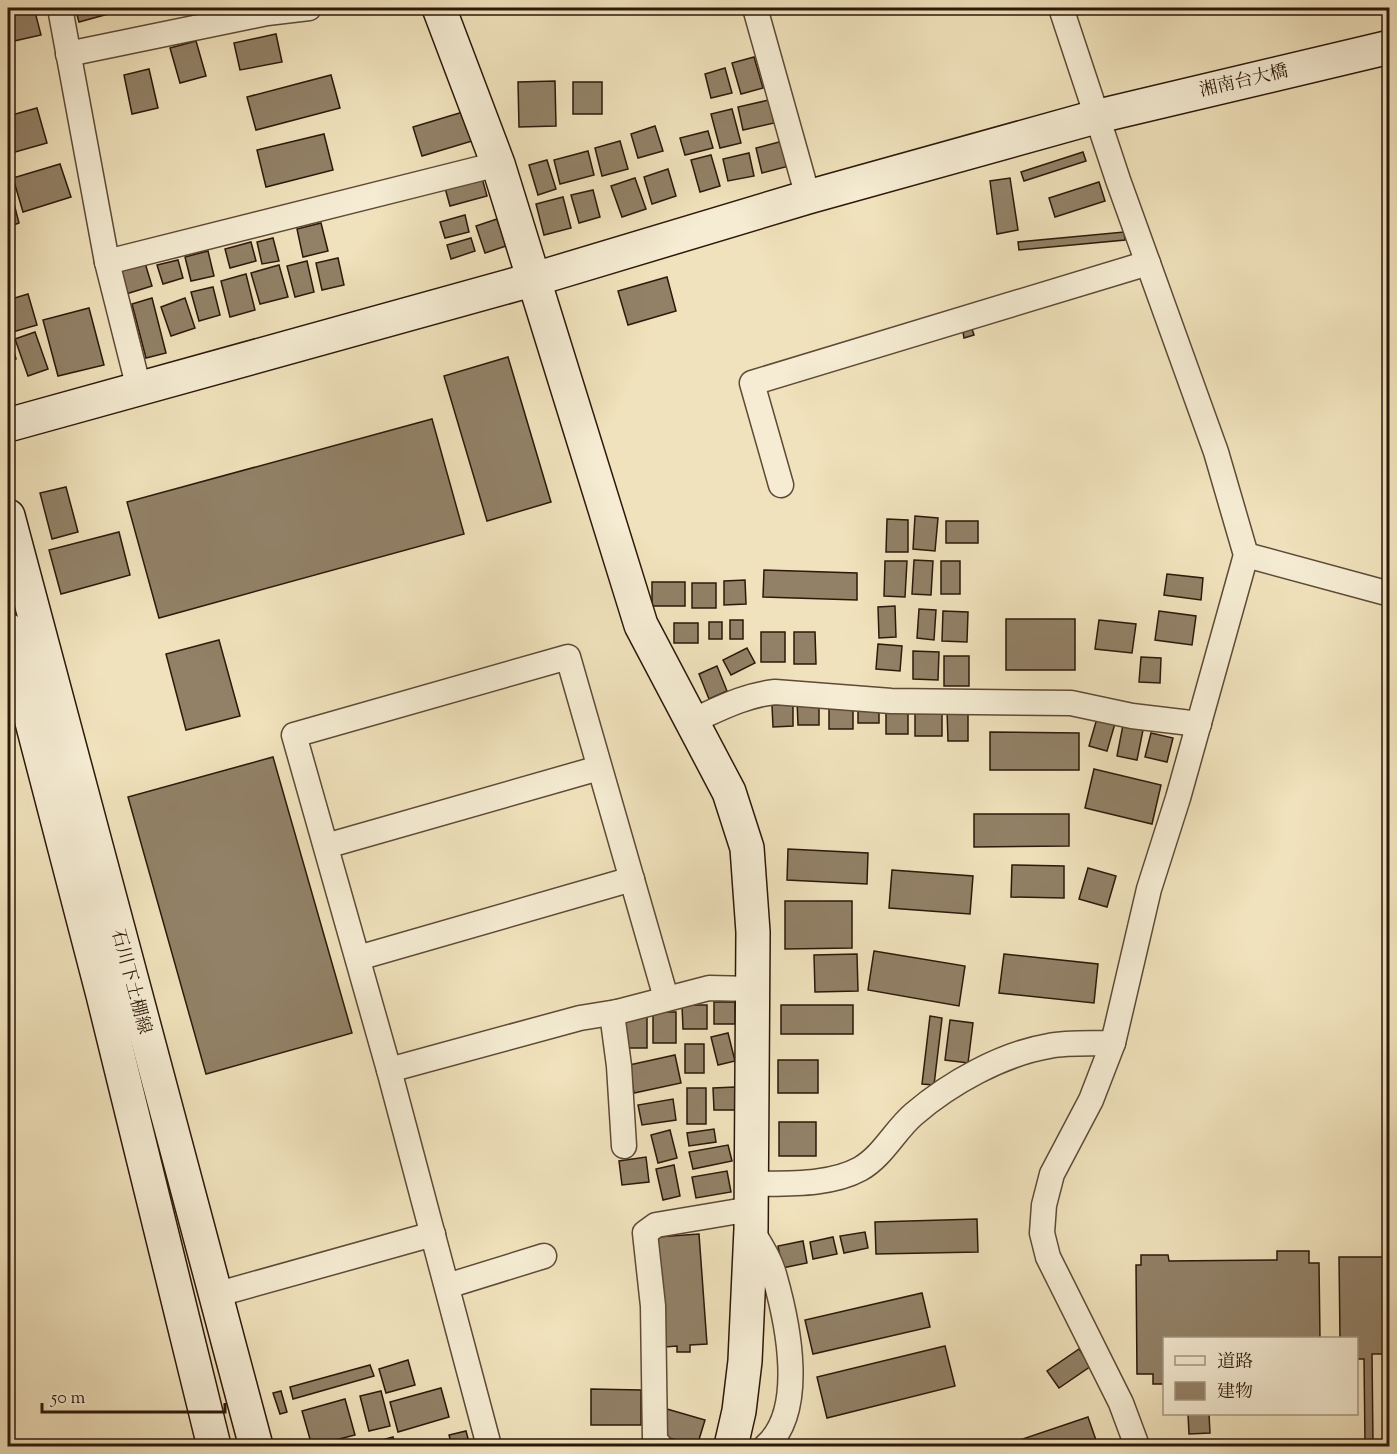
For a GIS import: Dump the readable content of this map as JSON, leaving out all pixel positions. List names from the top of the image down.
{
  "streets": {
    "street": ["湘南台大橋", "石川下土棚線"]
  },
  "legend": ["道路", "建物"],
  "scale_bar": "50 m"
}
